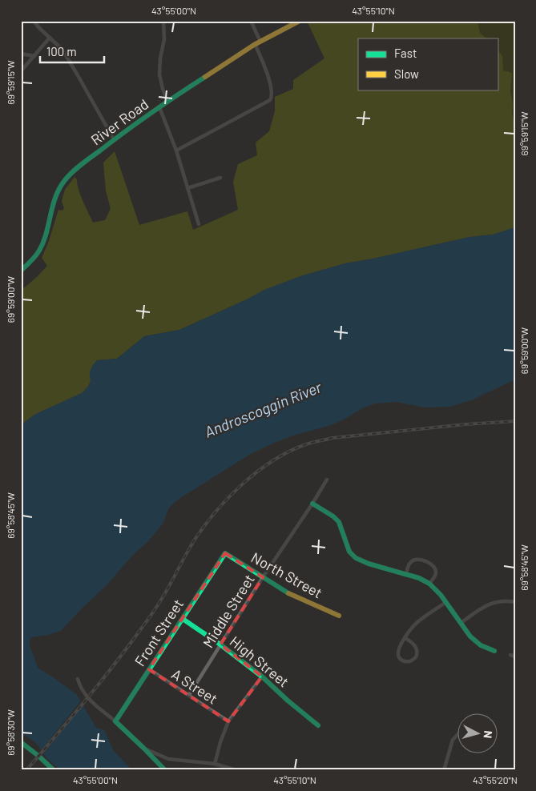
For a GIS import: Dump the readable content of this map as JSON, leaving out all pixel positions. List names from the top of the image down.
{
  "streets": {
    "main road": [
      "River Road",
      "North Street",
      "Front Street",
      "High Street"
    ],
    "street": ["Middle Street", "A Street"]
  },
  "crossings": [
    ["North Street", "Middle Street"],
    ["North Street", "Front Street"],
    ["Middle Street", "High Street"],
    ["Middle Street", "A Street"],
    ["Front Street", "High Street"],
    ["Front Street", "A Street"]
  ],
  "water": ["Androscoggin River"],
  "legend": ["Fast", "Slow"],
  "scale_bar": "100 m",
  "north": "right",
  "coordinates": [
    "43°55'00\"N",
    "43°55'10\"N",
    "69°59'15\"W",
    "69°59'00\"W",
    "69°58'45\"W",
    "69°58'30\"W",
    "43°55'20\"N"
  ]
}
